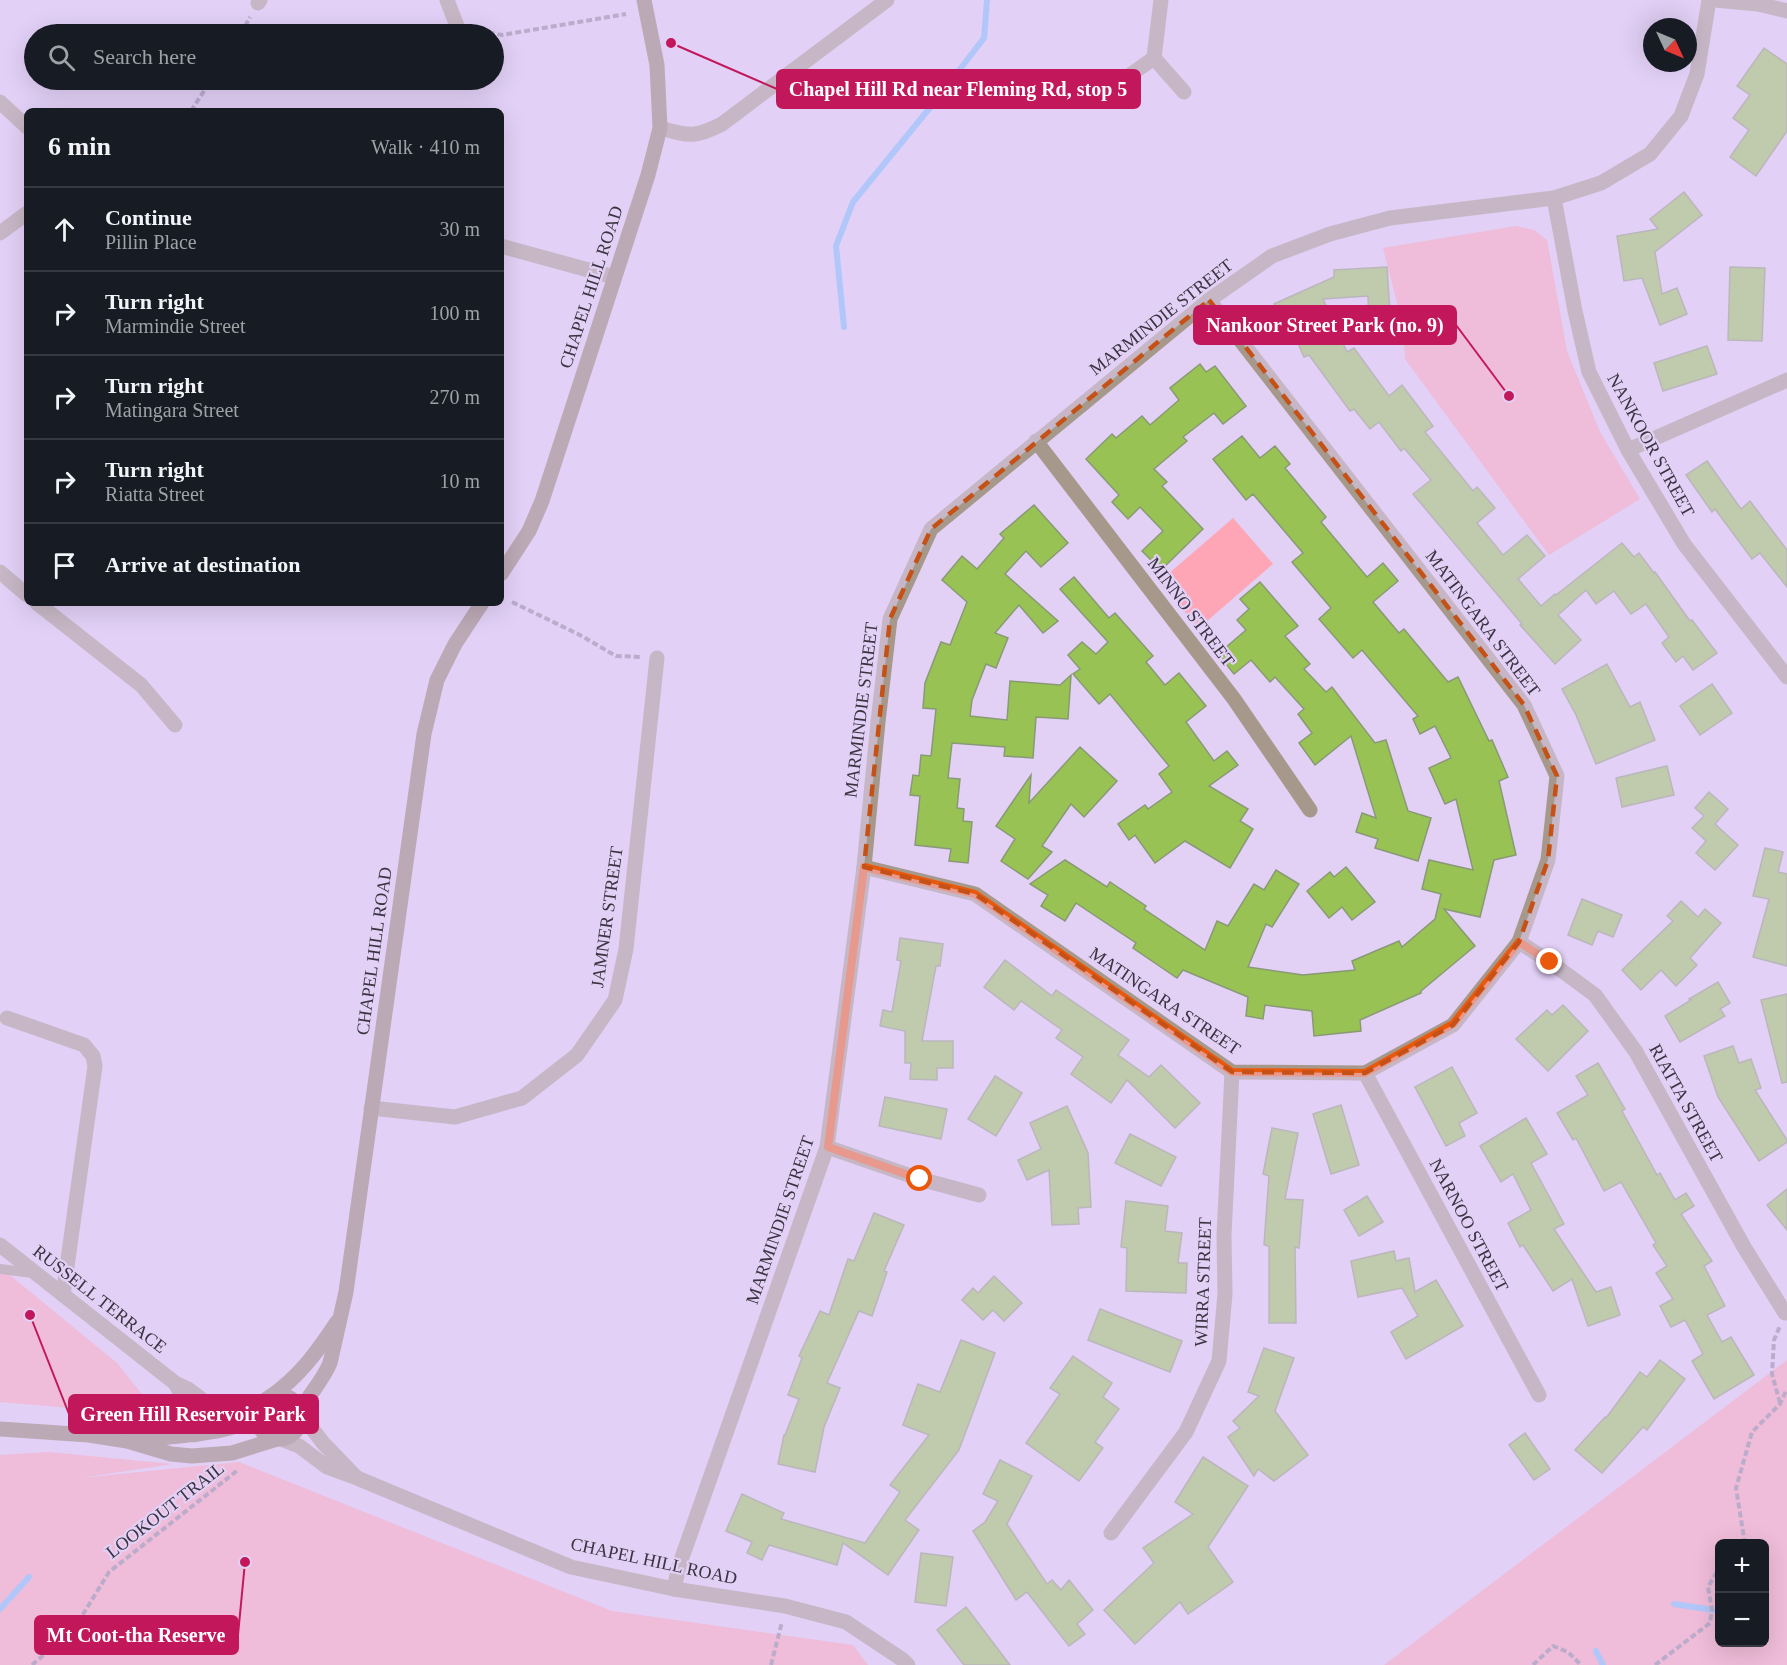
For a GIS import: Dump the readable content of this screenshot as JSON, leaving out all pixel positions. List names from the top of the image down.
{
  "streets": {
    "main road": ["CHAPEL HILL ROAD"],
    "street": [
      "MARMINDIE STREET",
      "NANKOOR STREET",
      "MINNO STREET",
      "MATINGARA STREET",
      "JAMNER STREET",
      "RIATTA STREET",
      "NARNOO STREET",
      "WIRRA STREET",
      "RUSSELL TERRACE"
    ],
    "path": ["LOOKOUT TRAIL"]
  },
  "crossings": [
    ["CHAPEL HILL ROAD", "MARMINDIE STREET"],
    ["CHAPEL HILL ROAD", "JAMNER STREET"],
    ["MARMINDIE STREET", "NANKOOR STREET"],
    ["MARMINDIE STREET", "MINNO STREET"],
    ["MARMINDIE STREET", "MATINGARA STREET"],
    ["MATINGARA STREET", "RIATTA STREET"],
    ["MATINGARA STREET", "NARNOO STREET"],
    ["MATINGARA STREET", "WIRRA STREET"]
  ],
  "places": [
    "Chapel Hill Rd near Fleming Rd, stop 5",
    "Nankoor Street Park (no. 9)",
    "Green Hill Reservoir Park",
    "Mt Coot-tha Reserve"
  ],
  "north": "bottom right",
  "page": {
    "search": "Search here",
    "heading": ["6 min", "Walk · 410 m"],
    "list": [
      ["Continue", "Pillin Place", "30 m"],
      ["Turn right", "Marmindie Street", "100 m"],
      ["Turn right", "Matingara Street", "270 m"],
      ["Turn right", "Riatta Street", "10 m"],
      "Arrive at destination"
    ],
    "map_buttons": ["+", "−"]
  }
}
